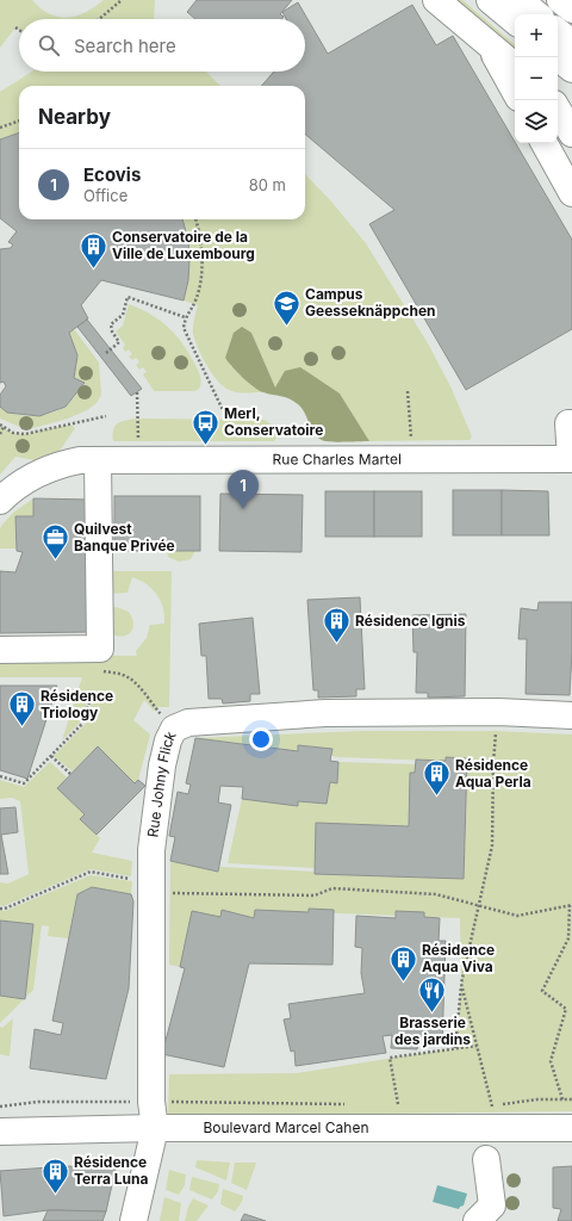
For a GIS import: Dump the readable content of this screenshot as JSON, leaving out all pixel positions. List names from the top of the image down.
{
  "streets": {
    "main road": ["Rue Charles Martel", "Rue Johny Flick", "Boulevard Marcel Cahen"]
  },
  "crossings": [
    ["Rue Johny Flick", "Boulevard Marcel Cahen"]
  ],
  "places": {
    "building": [
      "Conservatoire de la Ville de Luxembourg",
      "Résidence Ignis",
      "Résidence Triology",
      "Résidence Aqua Perla",
      "Résidence Aqua Viva",
      "Résidence Terra Luna"
    ],
    "school or university": ["Campus Geesseknäppchen"],
    "bus stop": ["Merl, Conservatoire"],
    "office": ["Quilvest Banque Privée"],
    "restaurant": ["Brasserie des jardins"]
  },
  "page": {
    "map_buttons": ["+", "−"],
    "search": "Search here",
    "heading": "Nearby",
    "list": [
      {
        "mark": "1",
        "name": "Ecovis",
        "note": "Office",
        "value": "80 m"
      }
    ],
    "pins": "1"
  }
}
